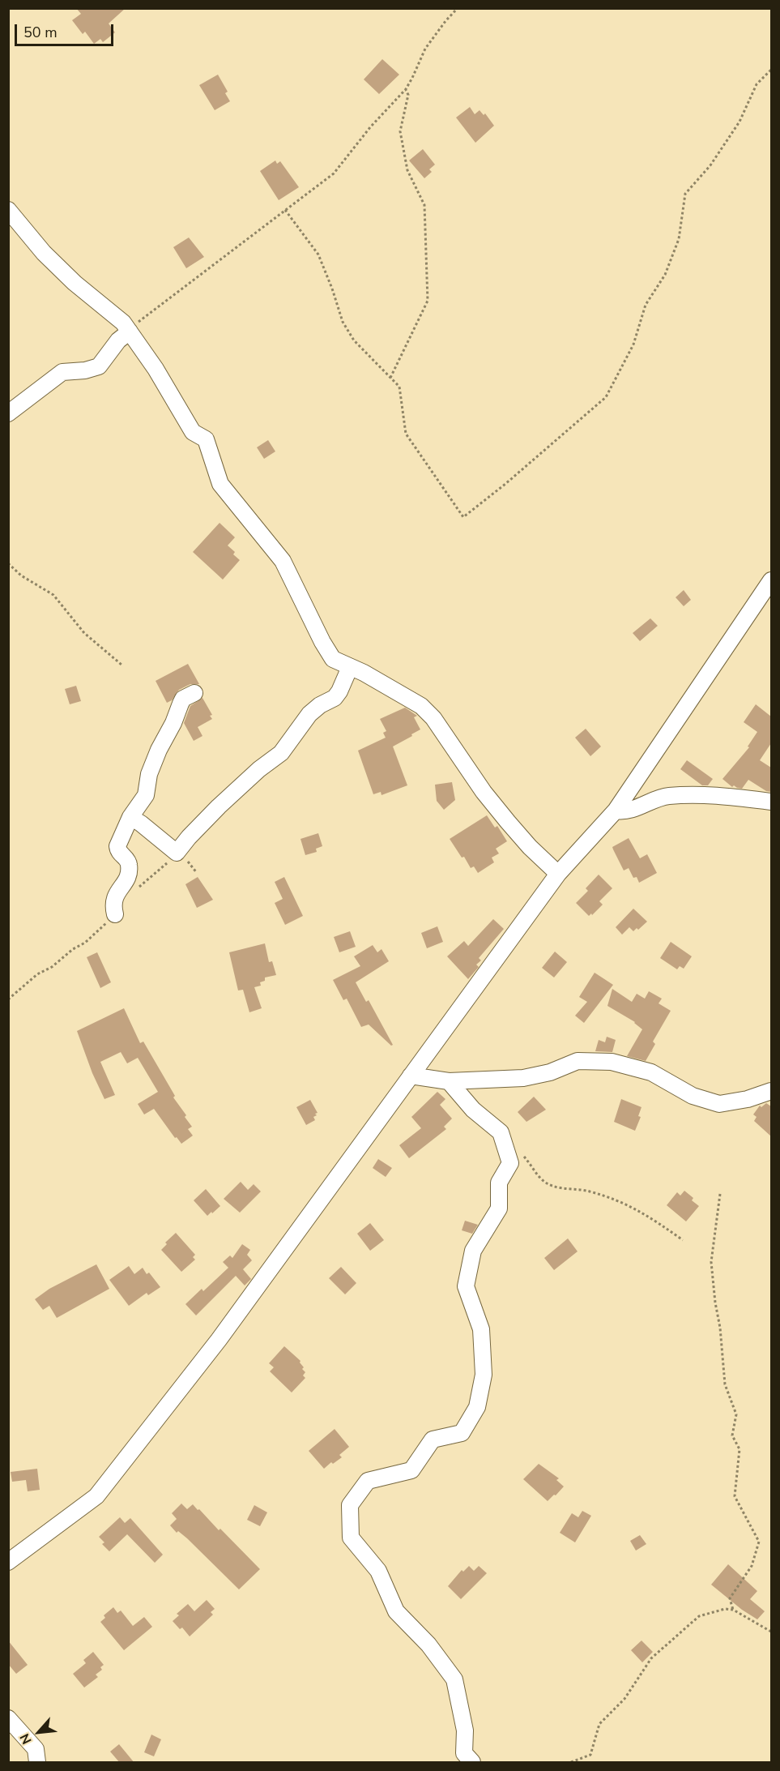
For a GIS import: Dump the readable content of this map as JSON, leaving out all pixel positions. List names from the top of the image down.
{
  "scale_bar": "50 m",
  "north": "bottom left"
}
